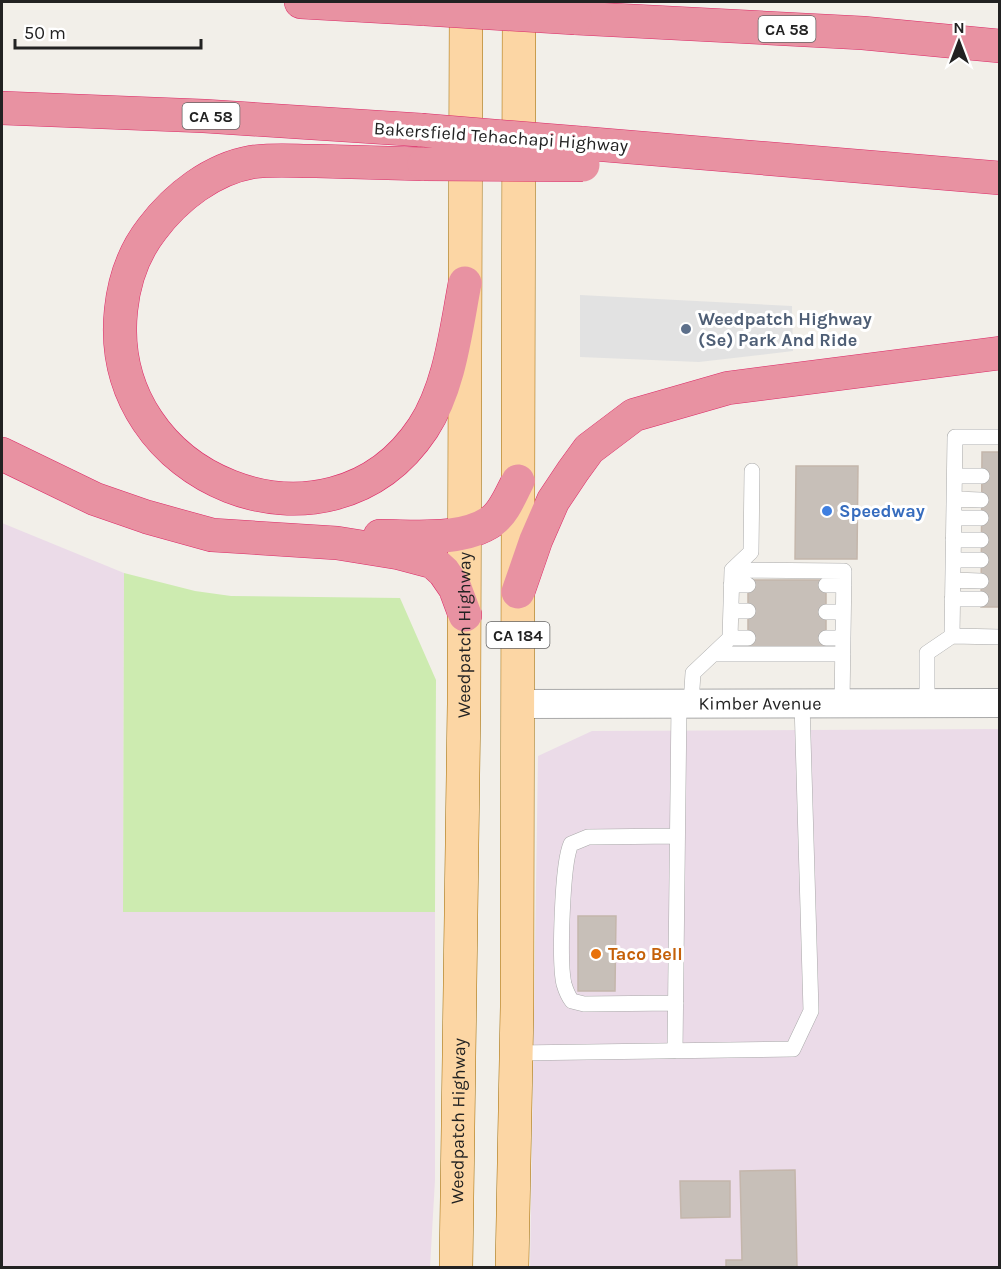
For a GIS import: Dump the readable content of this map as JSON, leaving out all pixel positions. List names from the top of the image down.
{
  "streets": {
    "highway": ["CA 58", "Bakersfield Tehachapi Highway"],
    "main road": ["Weedpatch Highway", "CA 184"],
    "street": ["Kimber Avenue"]
  },
  "crossings": [
    ["CA 184", "Kimber Avenue"]
  ],
  "places": ["Weedpatch Highway (Se) Park And Ride", "Speedway", "Taco Bell"],
  "scale_bar": "50 m",
  "north": "top"
}
